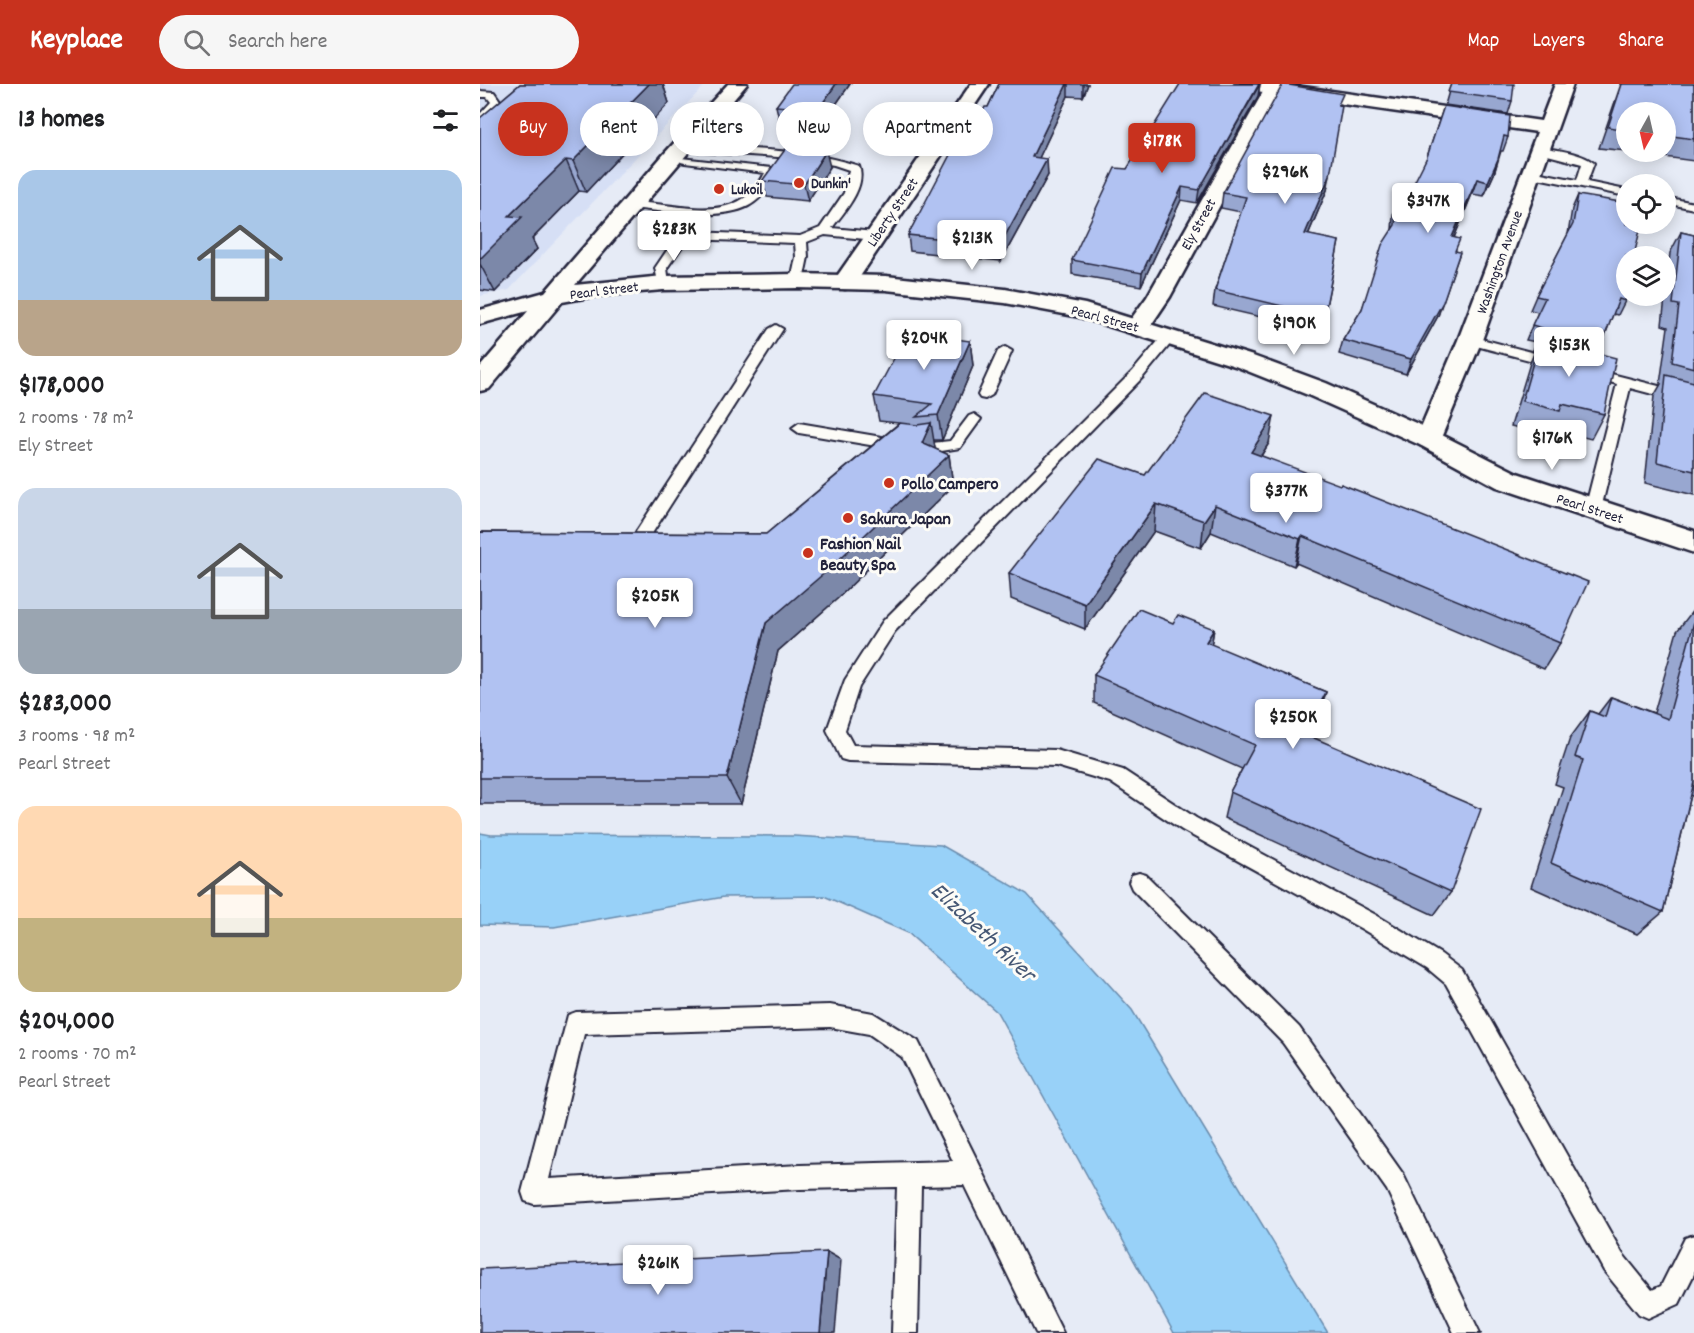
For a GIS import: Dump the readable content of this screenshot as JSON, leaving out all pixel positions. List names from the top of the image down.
{
  "streets": {
    "street": [
      "Liberty Street",
      "Ely Street",
      "Washington Avenue",
      "Pearl Street"
    ]
  },
  "crossings": [
    ["Liberty Street", "Pearl Street"],
    ["Ely Street", "Pearl Street"],
    ["Washington Avenue", "Pearl Street"]
  ],
  "water": ["Elizabeth River"],
  "places": [
    "Dunkin'",
    "Lukoil",
    "Pollo Campero",
    "Sakura Japan",
    "Fashion Nail Beauty Spa"
  ],
  "north": "bottom",
  "page": {
    "header": "Keyplace",
    "search": "Search here",
    "nav": ["Map", "Layers", "Share"],
    "heading": "13 homes",
    "chip": [
      "Buy",
      "Rent",
      "Filters",
      "New",
      "Apartment"
    ],
    "price": [
      "$178K",
      "$296K",
      "$347K",
      "$283K",
      "$213K",
      "$190K",
      "$204K",
      "$153K",
      "$176K",
      "$377K",
      "$205K",
      "$250K",
      "$261K"
    ],
    "list": [
      {
        "name": "$178,000",
        "note": "2 rooms · 78 m² · Ely Street"
      },
      {
        "name": "$283,000",
        "note": "3 rooms · 98 m² · Pearl Street"
      },
      {
        "name": "$204,000",
        "note": "2 rooms · 70 m² · Pearl Street"
      }
    ]
  }
}
